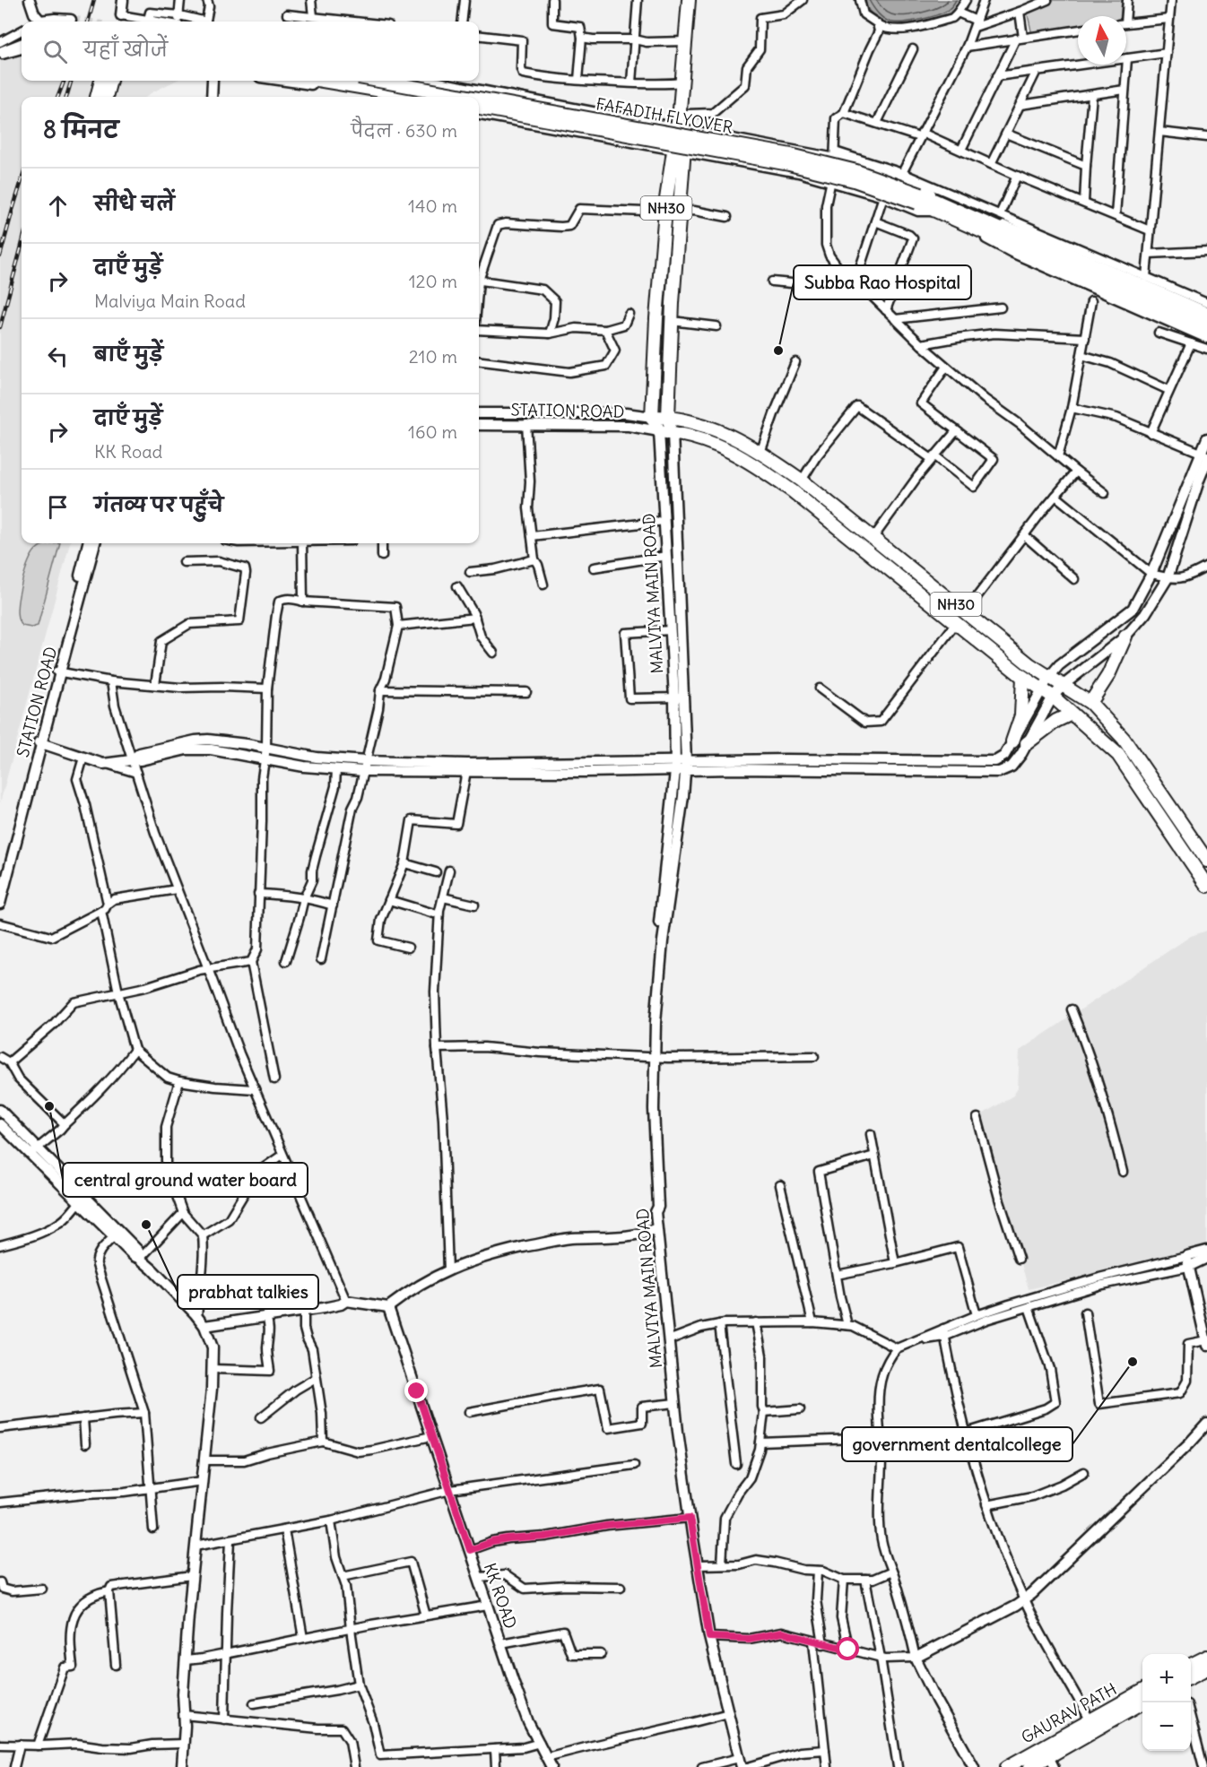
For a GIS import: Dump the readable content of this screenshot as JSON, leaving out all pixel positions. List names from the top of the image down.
{
  "streets": {
    "main road": [
      "FAFADIH FLYOVER",
      "NH30",
      "MALVIYA MAIN ROAD",
      "GAURAV PATH"
    ],
    "street": ["STATION ROAD", "KK ROAD"]
  },
  "crossings": [
    ["NH30", "STATION ROAD"],
    ["NH30", "MALVIYA MAIN ROAD"],
    ["STATION ROAD", "MALVIYA MAIN ROAD"]
  ],
  "places": [
    "Subba Rao Hospital",
    "central ground water board",
    "prabhat talkies",
    "government dentalcollege"
  ],
  "north": "top",
  "page": {
    "search": "यहाँ खोजें",
    "heading": ["8 मिनट", "पैदल · 630 m"],
    "list": [
      ["सीधे चलें", "140 m"],
      ["दाएँ मुड़ें", "Malviya Main Road", "120 m"],
      ["बाएँ मुड़ें", "210 m"],
      ["दाएँ मुड़ें", "KK Road", "160 m"],
      "गंतव्य पर पहुँचे"
    ],
    "map_buttons": ["+", "−"]
  }
}
